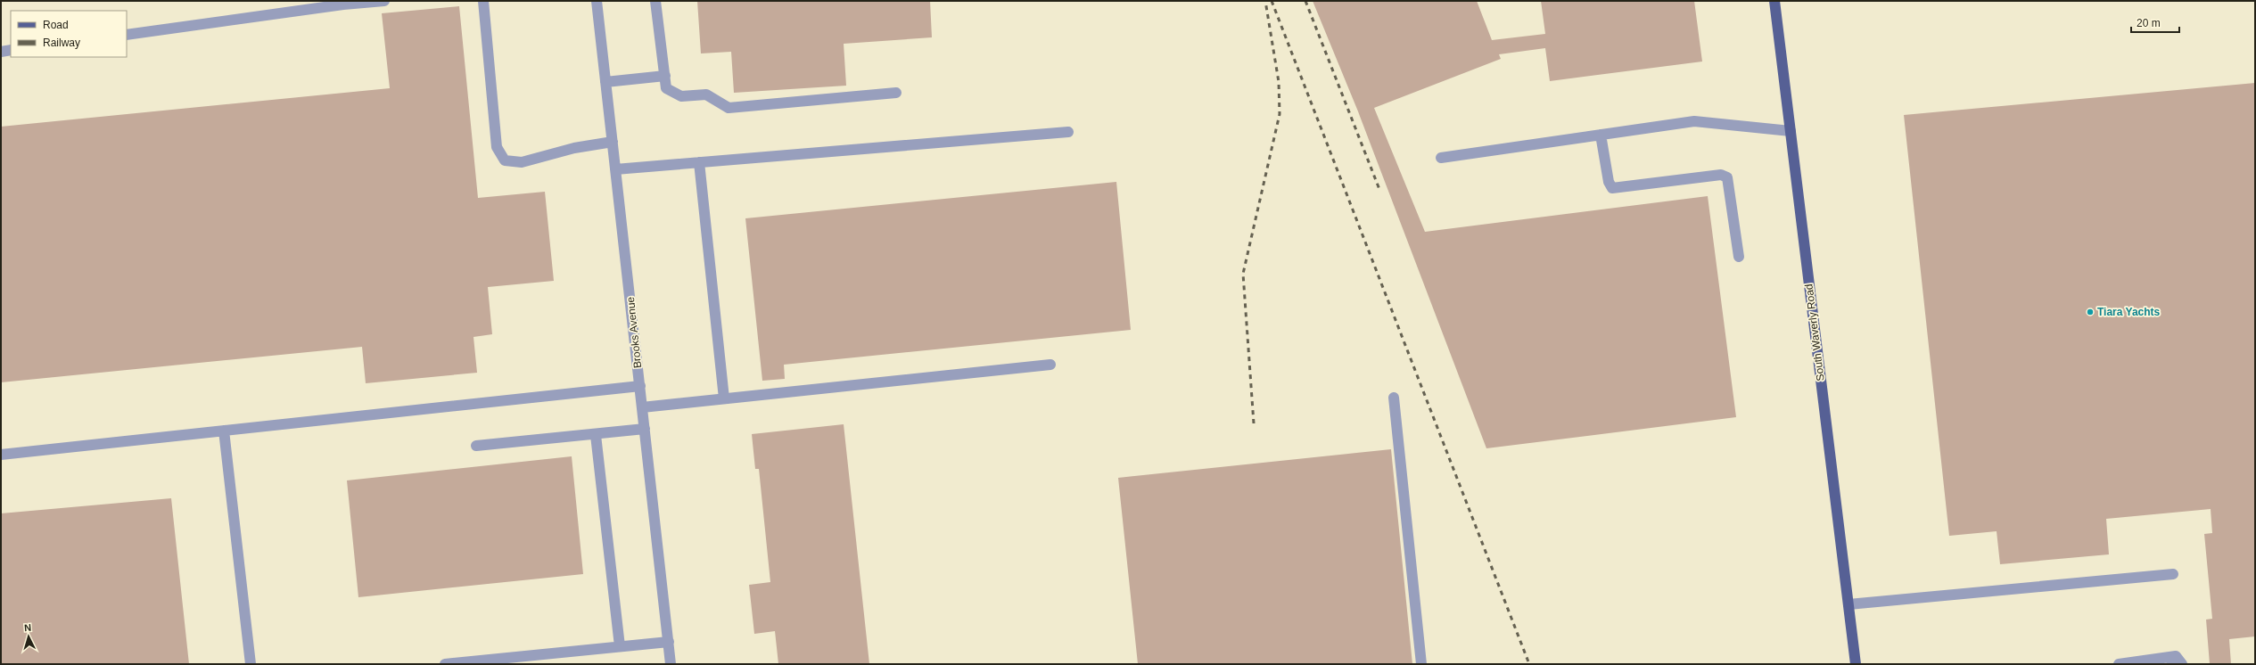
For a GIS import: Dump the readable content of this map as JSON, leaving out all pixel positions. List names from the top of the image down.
{
  "streets": {
    "main road": ["South Waverly Road"],
    "street": ["Brooks Avenue"]
  },
  "places": ["Tiara Yachts"],
  "legend": ["Road", "Railway"],
  "scale_bar": "20 m",
  "north": "top"
}
